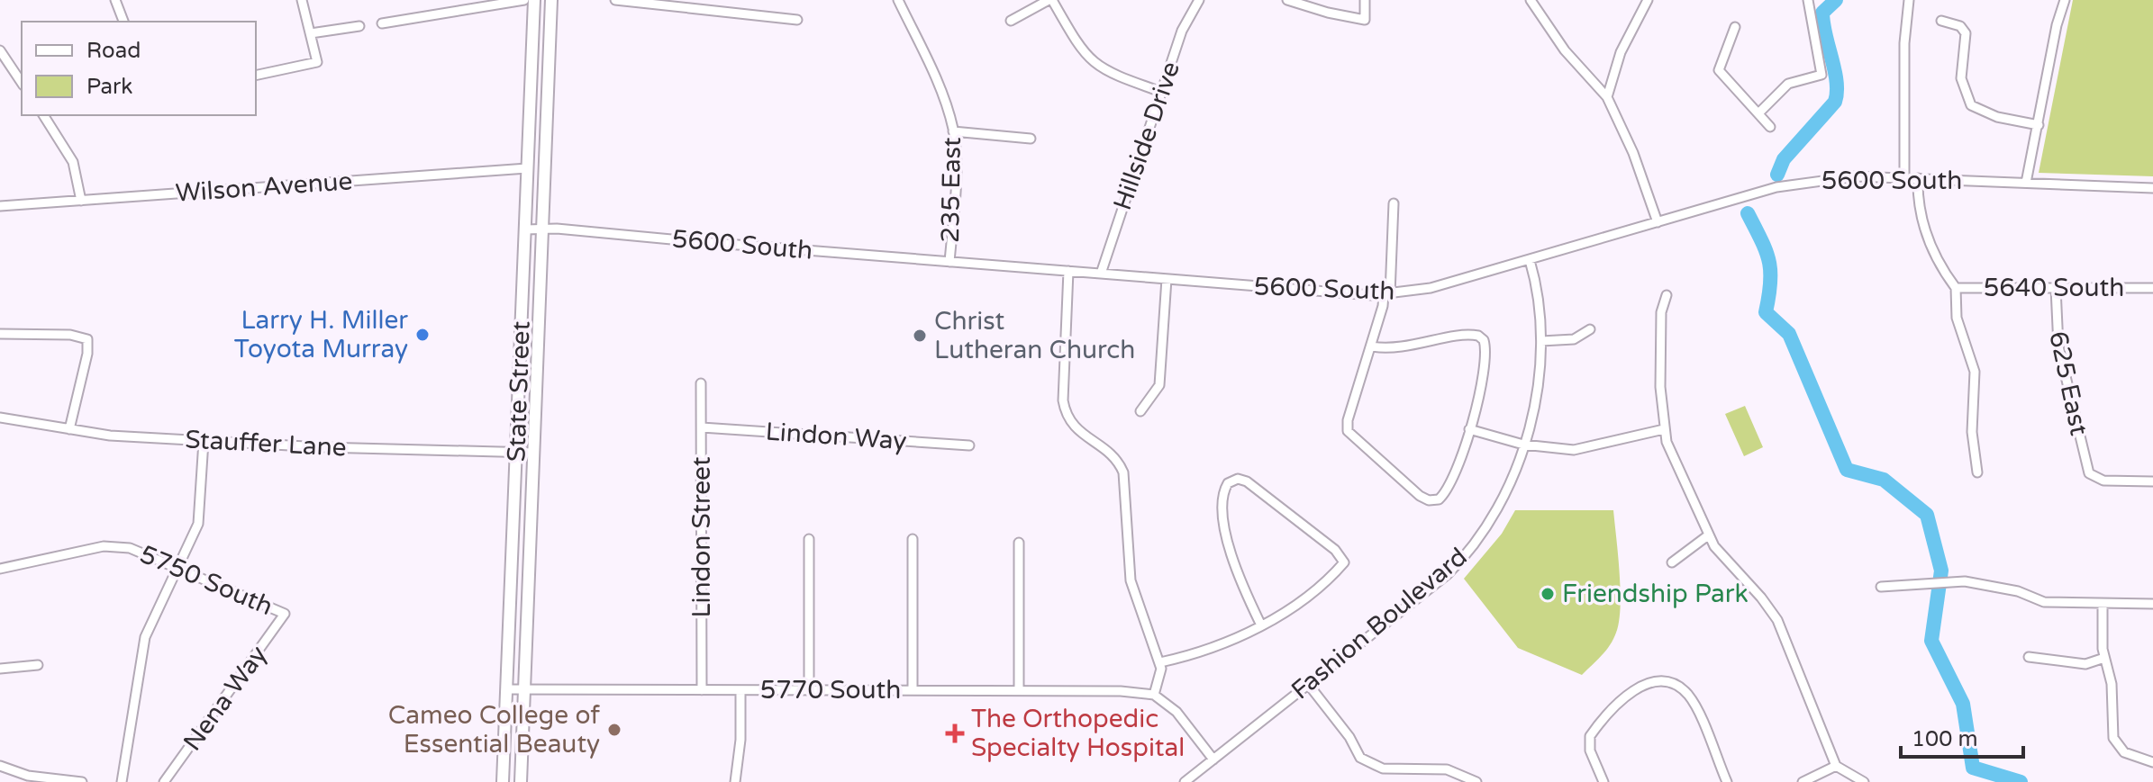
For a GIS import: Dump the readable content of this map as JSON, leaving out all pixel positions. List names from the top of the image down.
{
  "streets": {
    "main road": ["State Street"],
    "street": [
      "Hillside Drive",
      "5600 South",
      "Wilson Avenue",
      "235 East",
      "5640 South",
      "625 East",
      "Lindon Way",
      "Stauffer Lane",
      "Lindon Street",
      "5750 South",
      "Fashion Boulevard",
      "5770 South",
      "Nena Way"
    ]
  },
  "crossings": [
    ["Hillside Drive", "5600 South"],
    ["5600 South", "235 East"],
    ["5600 South", "State Street"],
    ["5600 South", "Fashion Boulevard"],
    ["Wilson Avenue", "State Street"],
    ["5640 South", "625 East"],
    ["State Street", "Stauffer Lane"],
    ["State Street", "5770 South"],
    ["Lindon Way", "Lindon Street"],
    ["Lindon Street", "5770 South"],
    ["5750 South", "Nena Way"]
  ],
  "places": {
    "other": [
      "Larry H. Miller Toyota Murray",
      "Christ Lutheran Church",
      "Friendship Park",
      "Cameo College of Essential Beauty"
    ],
    "health": ["The Orthopedic Specialty Hospital"]
  },
  "legend": ["Road", "Park"],
  "scale_bar": "100 m"
}
